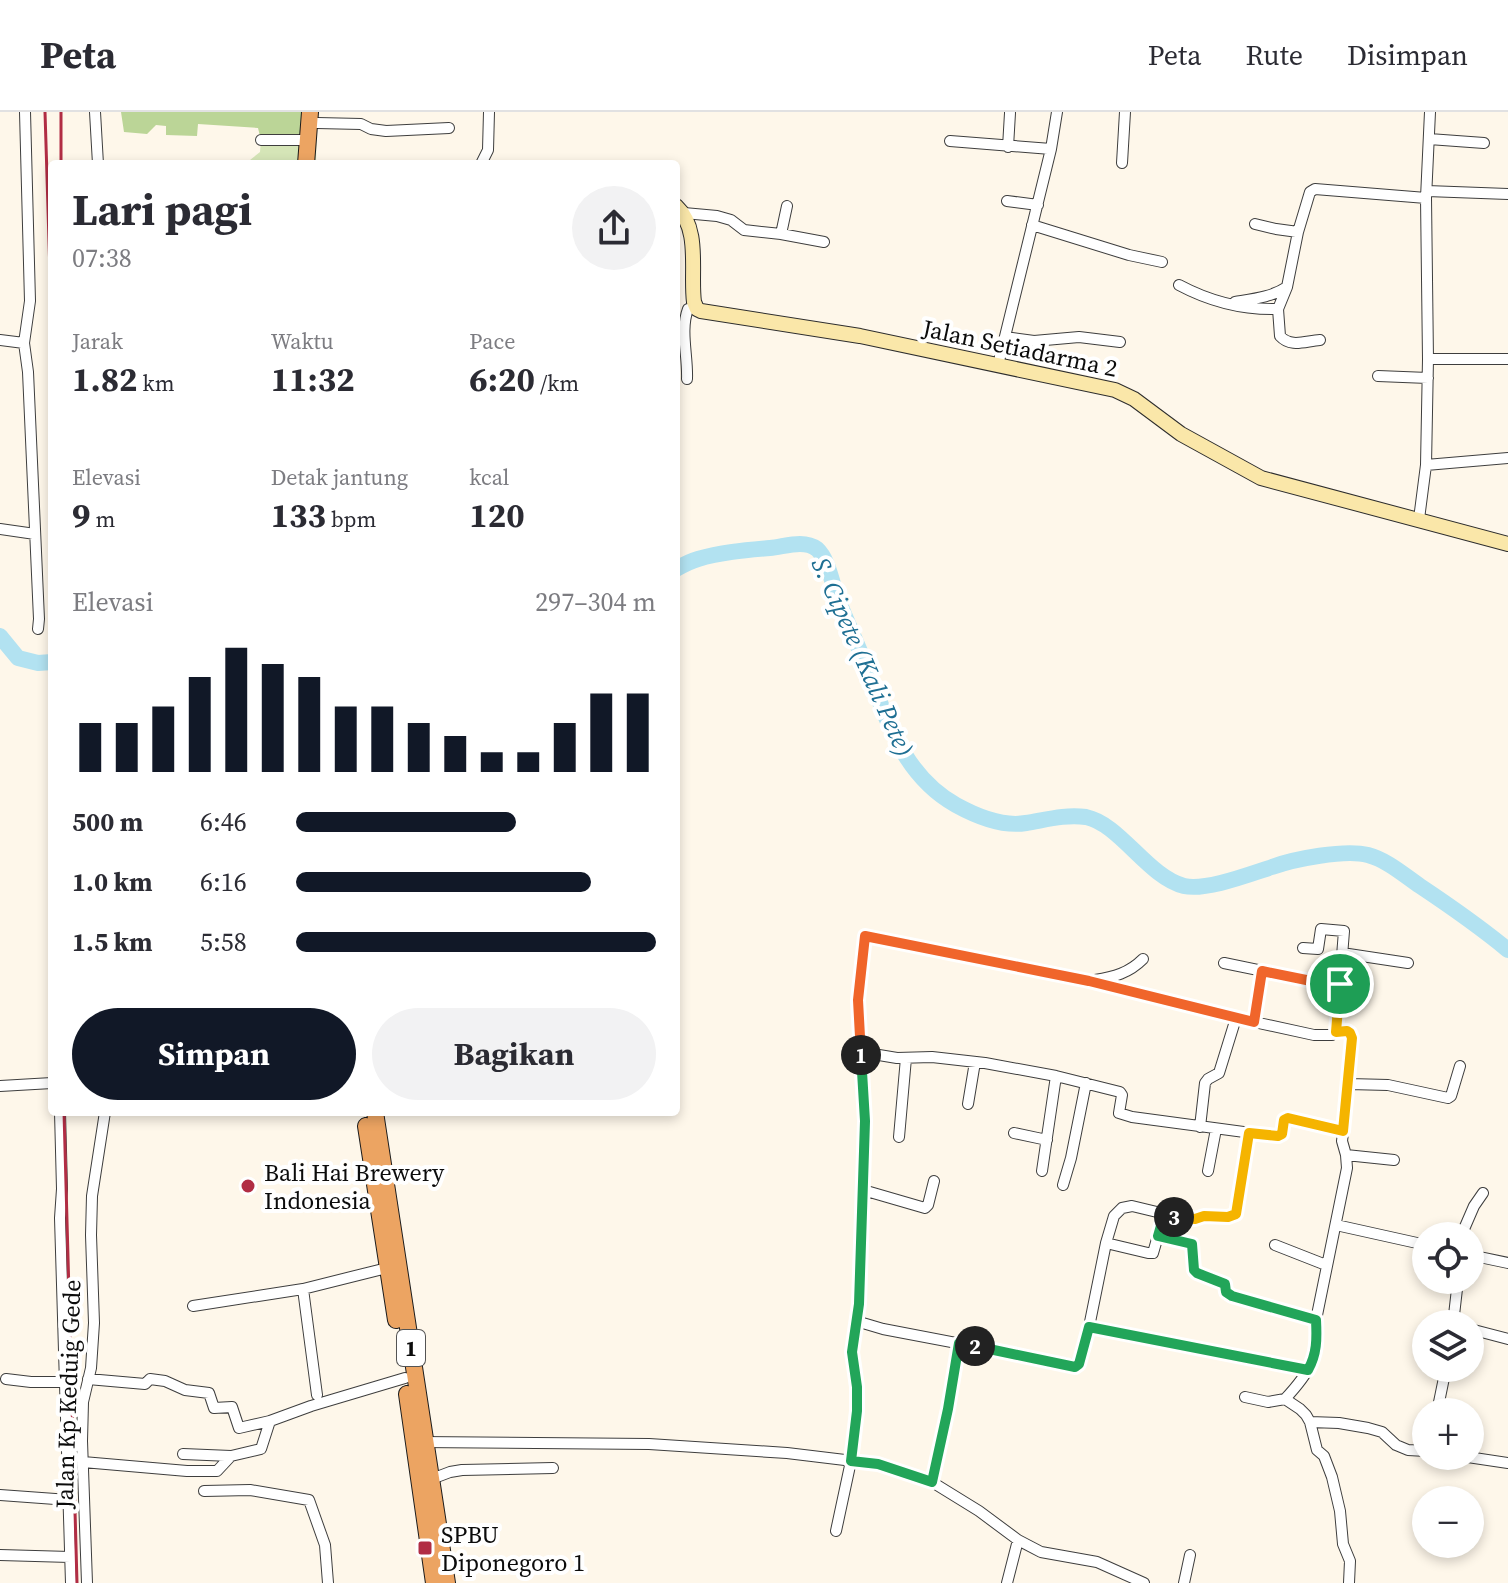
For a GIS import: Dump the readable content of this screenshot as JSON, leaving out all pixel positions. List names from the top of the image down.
{
  "streets": {
    "highway": ["1"],
    "main road": ["Jalan Setiadarma 2"],
    "street": ["Jalan Kp Keduig Gede"]
  },
  "water": ["S. Cipete (Kali Pete)"],
  "places": {
    "other": ["Bali Hai Brewery Indonesia"],
    "transit": ["SPBU Diponegoro 1"]
  },
  "page": {
    "header": "Peta",
    "nav": ["Peta", "Rute", "Disimpan"],
    "heading": ["Lari pagi", "07:38"],
    "stats": [
      ["Jarak", "1.82 km"],
      ["Waktu", "11:32"],
      ["Pace", "6:20 /km"],
      ["Elevasi", "9 m"],
      ["Detak jantung", "133 bpm"],
      ["kcal", "120"]
    ],
    "chart": ["Elevasi", "297–304 m"],
    "list": [
      {
        "name": "500 m",
        "note": "6:46"
      },
      {
        "name": "1.0 km",
        "note": "6:16"
      },
      {
        "name": "1.5 km",
        "note": "5:58"
      }
    ],
    "buttons": ["Simpan", "Bagikan"],
    "pins": ["1", "3", "2"],
    "map_buttons": ["+", "−"]
  }
}
